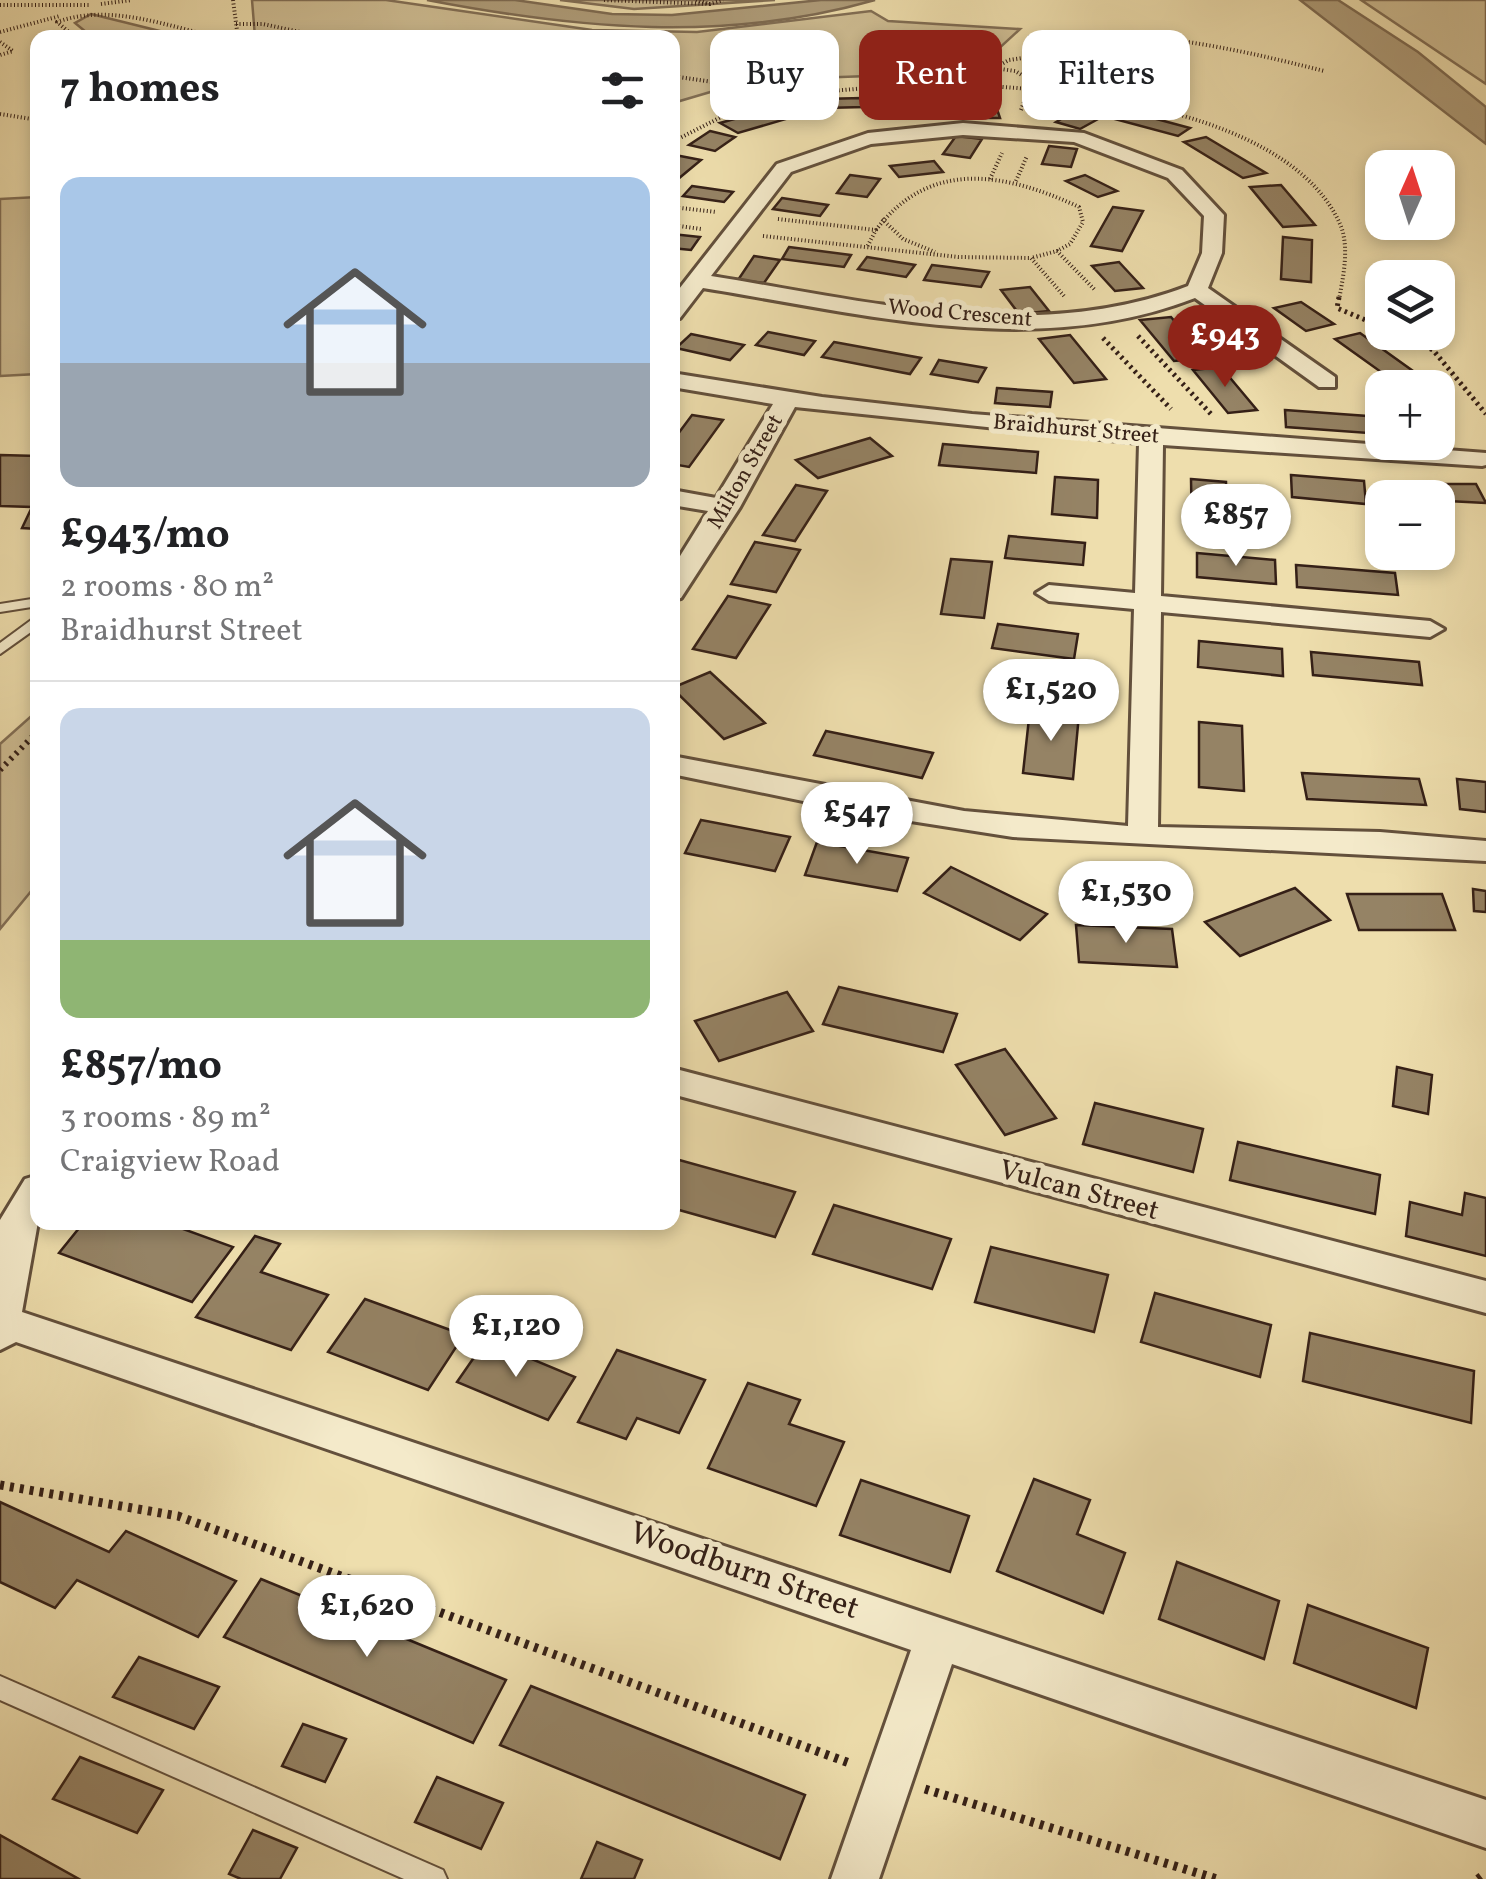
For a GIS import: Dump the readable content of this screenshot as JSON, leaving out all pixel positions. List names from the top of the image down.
{
  "streets": {
    "street": [
      "Wood Crescent",
      "Braidhurst Street",
      "Milton Street",
      "Vulcan Street",
      "Woodburn Street"
    ]
  },
  "crossings": [
    ["Braidhurst Street", "Milton Street"]
  ],
  "north": "top",
  "page": {
    "chip": ["Buy", "Rent", "Filters"],
    "heading": "7 homes",
    "map_buttons": ["+", "−"],
    "list": [
      {
        "name": "£943/mo",
        "note": "2 rooms · 80 m² · Braidhurst Street"
      },
      {
        "name": "£857/mo",
        "note": "3 rooms · 89 m² · Craigview Road"
      }
    ],
    "price": [
      "£943",
      "£857",
      "£1,520",
      "£547",
      "£1,530",
      "£1,120",
      "£1,620"
    ]
  }
}
